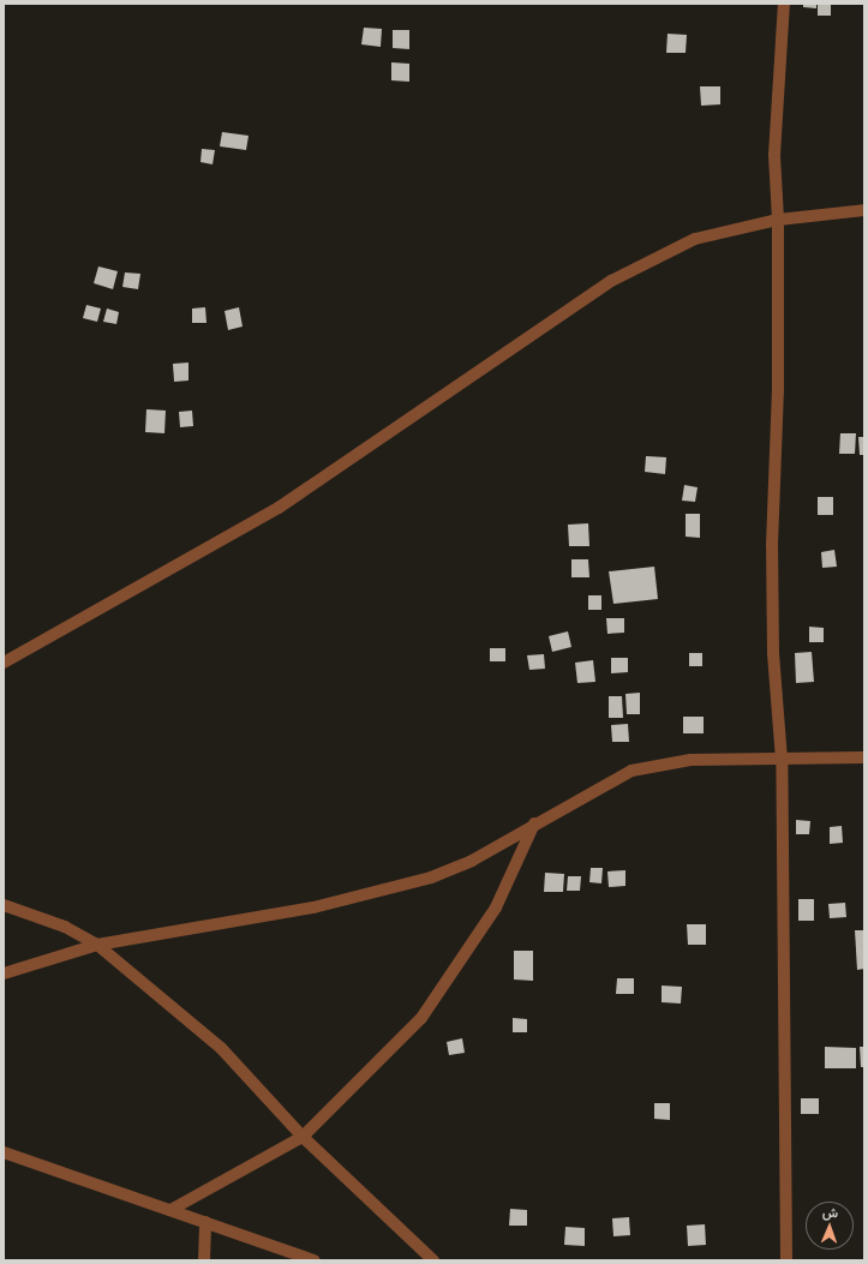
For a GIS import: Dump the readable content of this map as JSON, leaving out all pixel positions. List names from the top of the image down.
{
  "north": "top"
}
